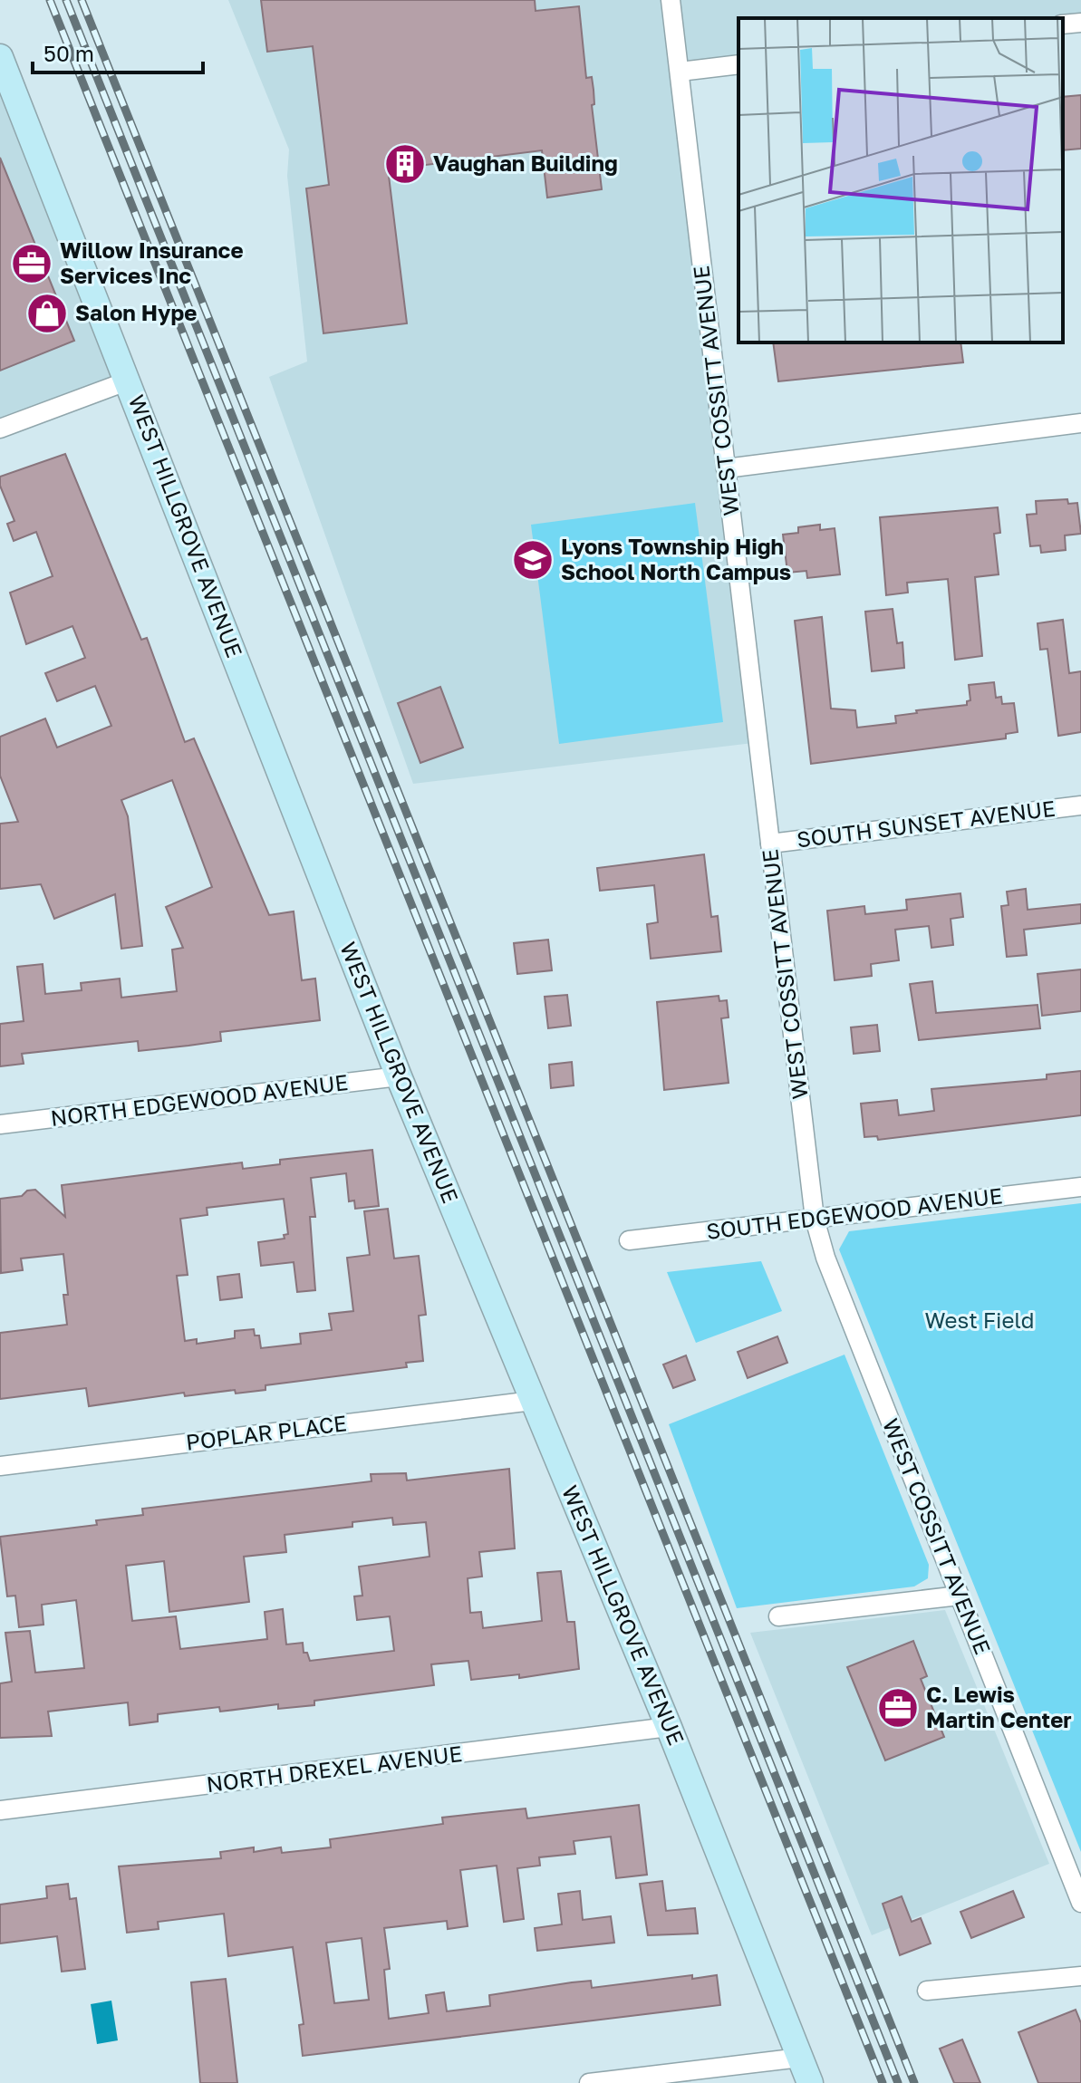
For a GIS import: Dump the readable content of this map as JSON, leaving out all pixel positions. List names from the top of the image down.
{
  "streets": {
    "street": [
      "WEST COSSITT AVENUE",
      "WEST HILLGROVE AVENUE",
      "SOUTH SUNSET AVENUE",
      "NORTH EDGEWOOD AVENUE",
      "SOUTH EDGEWOOD AVENUE",
      "POPLAR PLACE",
      "NORTH DREXEL AVENUE"
    ]
  },
  "crossings": [
    ["WEST COSSITT AVENUE", "SOUTH SUNSET AVENUE"],
    ["WEST COSSITT AVENUE", "SOUTH EDGEWOOD AVENUE"],
    ["WEST HILLGROVE AVENUE", "NORTH EDGEWOOD AVENUE"],
    ["WEST HILLGROVE AVENUE", "POPLAR PLACE"],
    ["WEST HILLGROVE AVENUE", "NORTH DREXEL AVENUE"]
  ],
  "parks": ["West Field"],
  "places": {
    "building": ["Vaughan Building"],
    "office": ["Willow Insurance Services Inc", "C. Lewis Martin Center"],
    "shop": ["Salon Hype"],
    "school or university": ["Lyons Township High School North Campus"]
  },
  "scale_bar": "50 m"
}
